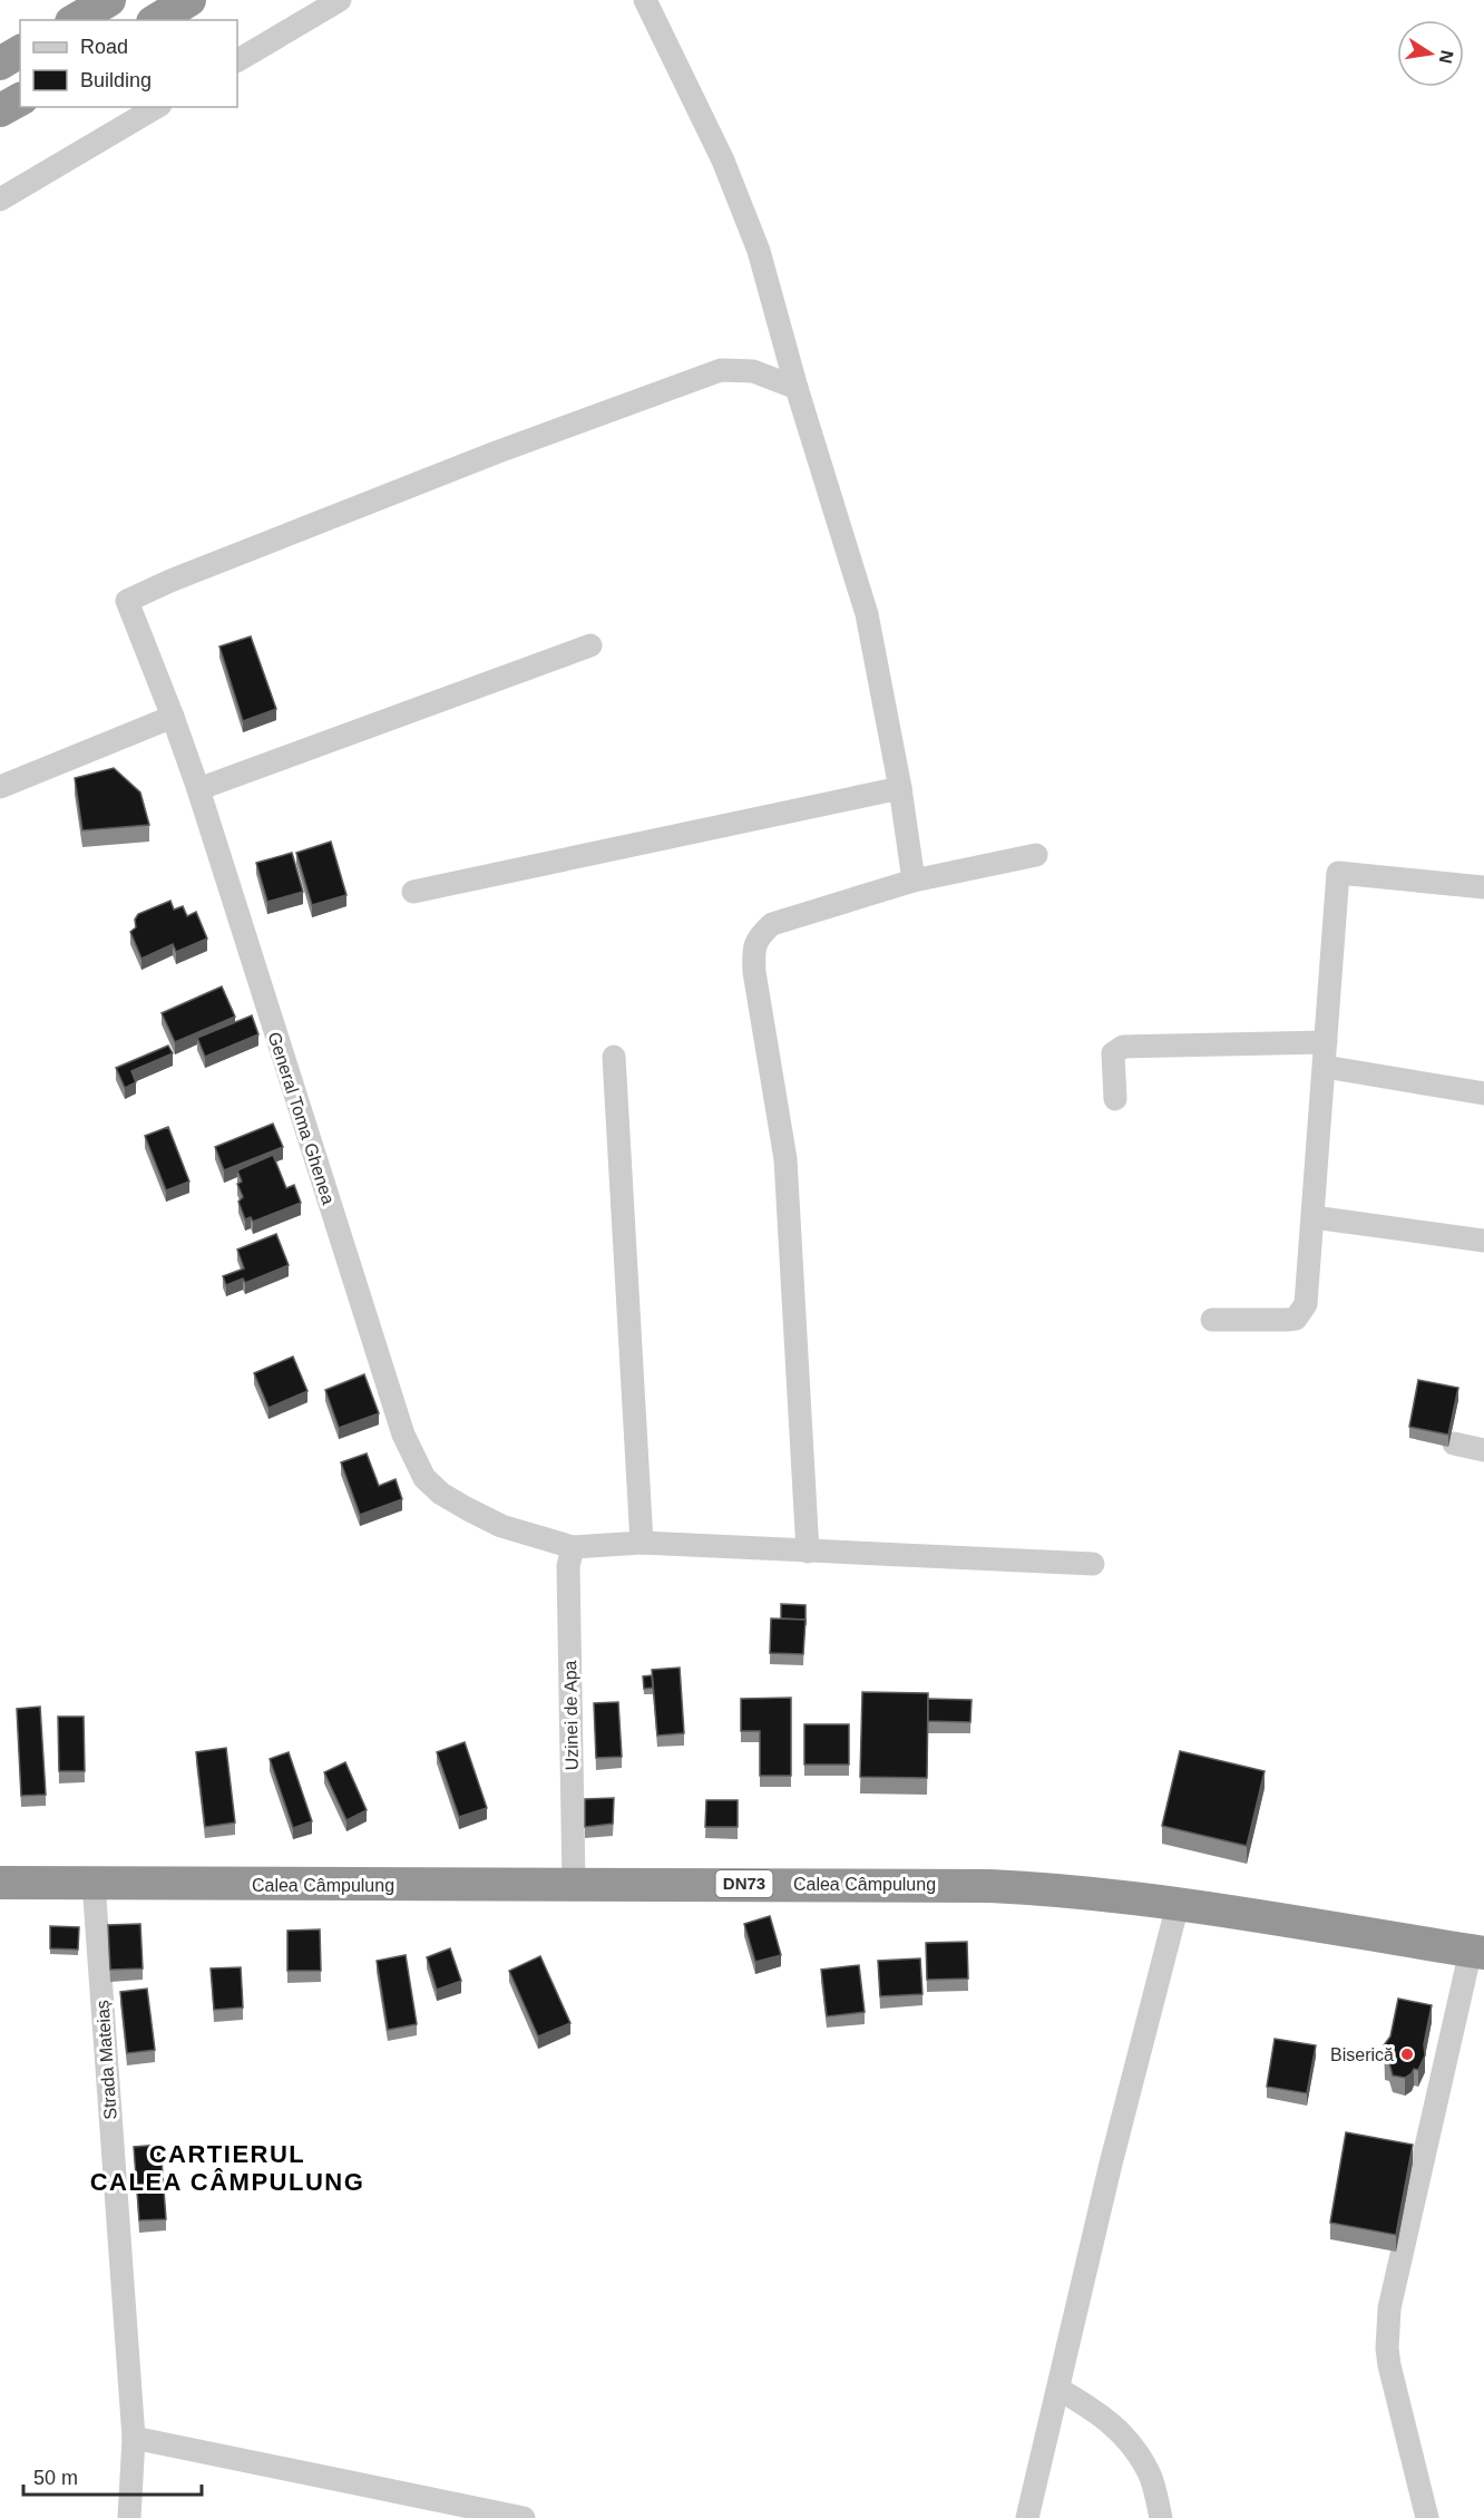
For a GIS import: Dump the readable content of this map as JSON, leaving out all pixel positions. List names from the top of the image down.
{
  "streets": {
    "highway": ["DN73", "Calea Câmpulung"],
    "street": ["General Toma Ghenea", "Uzinei de Apa", "Strada Mateiaș"]
  },
  "crossings": [
    ["General Toma Ghenea", "Uzinei de Apa"],
    ["Uzinei de Apa", "Calea Câmpulung"],
    ["Calea Câmpulung", "Strada Mateiaș"]
  ],
  "districts": ["CARTIERUL CALEA CÂMPULUNG"],
  "places": ["Biserică"],
  "legend": ["Road", "Building"],
  "scale_bar": "50 m",
  "north": "right"
}
